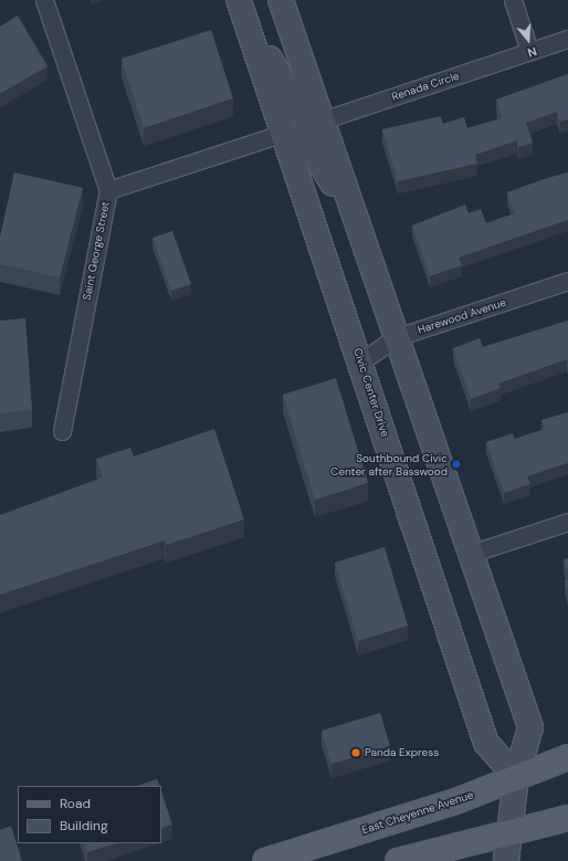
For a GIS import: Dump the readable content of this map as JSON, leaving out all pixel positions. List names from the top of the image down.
{
  "streets": {
    "main road": ["Civic Center Drive", "East Cheyenne Avenue"],
    "street": ["Renada Circle", "Saint George Street", "Harewood Avenue"]
  },
  "crossings": [
    ["Harewood Avenue", "Civic Center Drive"],
    ["Civic Center Drive", "East Cheyenne Avenue"]
  ],
  "places": ["Southbound Civic Center after Basswood", "Panda Express"],
  "legend": ["Road", "Building"],
  "north": "bottom"
}
